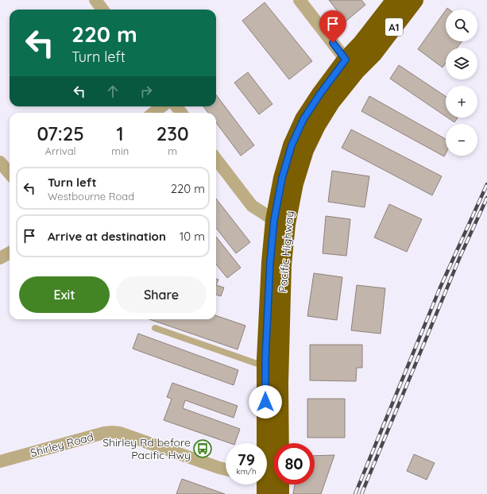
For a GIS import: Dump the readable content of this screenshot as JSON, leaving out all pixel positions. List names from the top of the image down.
{
  "streets": {
    "highway": ["A1", "Pacific Highway"],
    "street": ["Shirley Road"]
  },
  "places": {
    "bus stop": ["Shirley Rd before Pacific Hwy"]
  },
  "page": {
    "map_buttons": ["+", "−"],
    "turn": ["220 m", "Turn left"],
    "eta": [
      "07:25",
      "Arrival",
      "1",
      "min",
      "230",
      "m"
    ],
    "list": [
      {
        "name": "Turn left",
        "note": "Westbourne Road",
        "value": "220 m"
      },
      {
        "name": "Arrive at destination",
        "value": "10 m"
      }
    ],
    "buttons": ["Exit", "Share"],
    "speed": "79 km/h",
    "limit": "80"
  }
}
